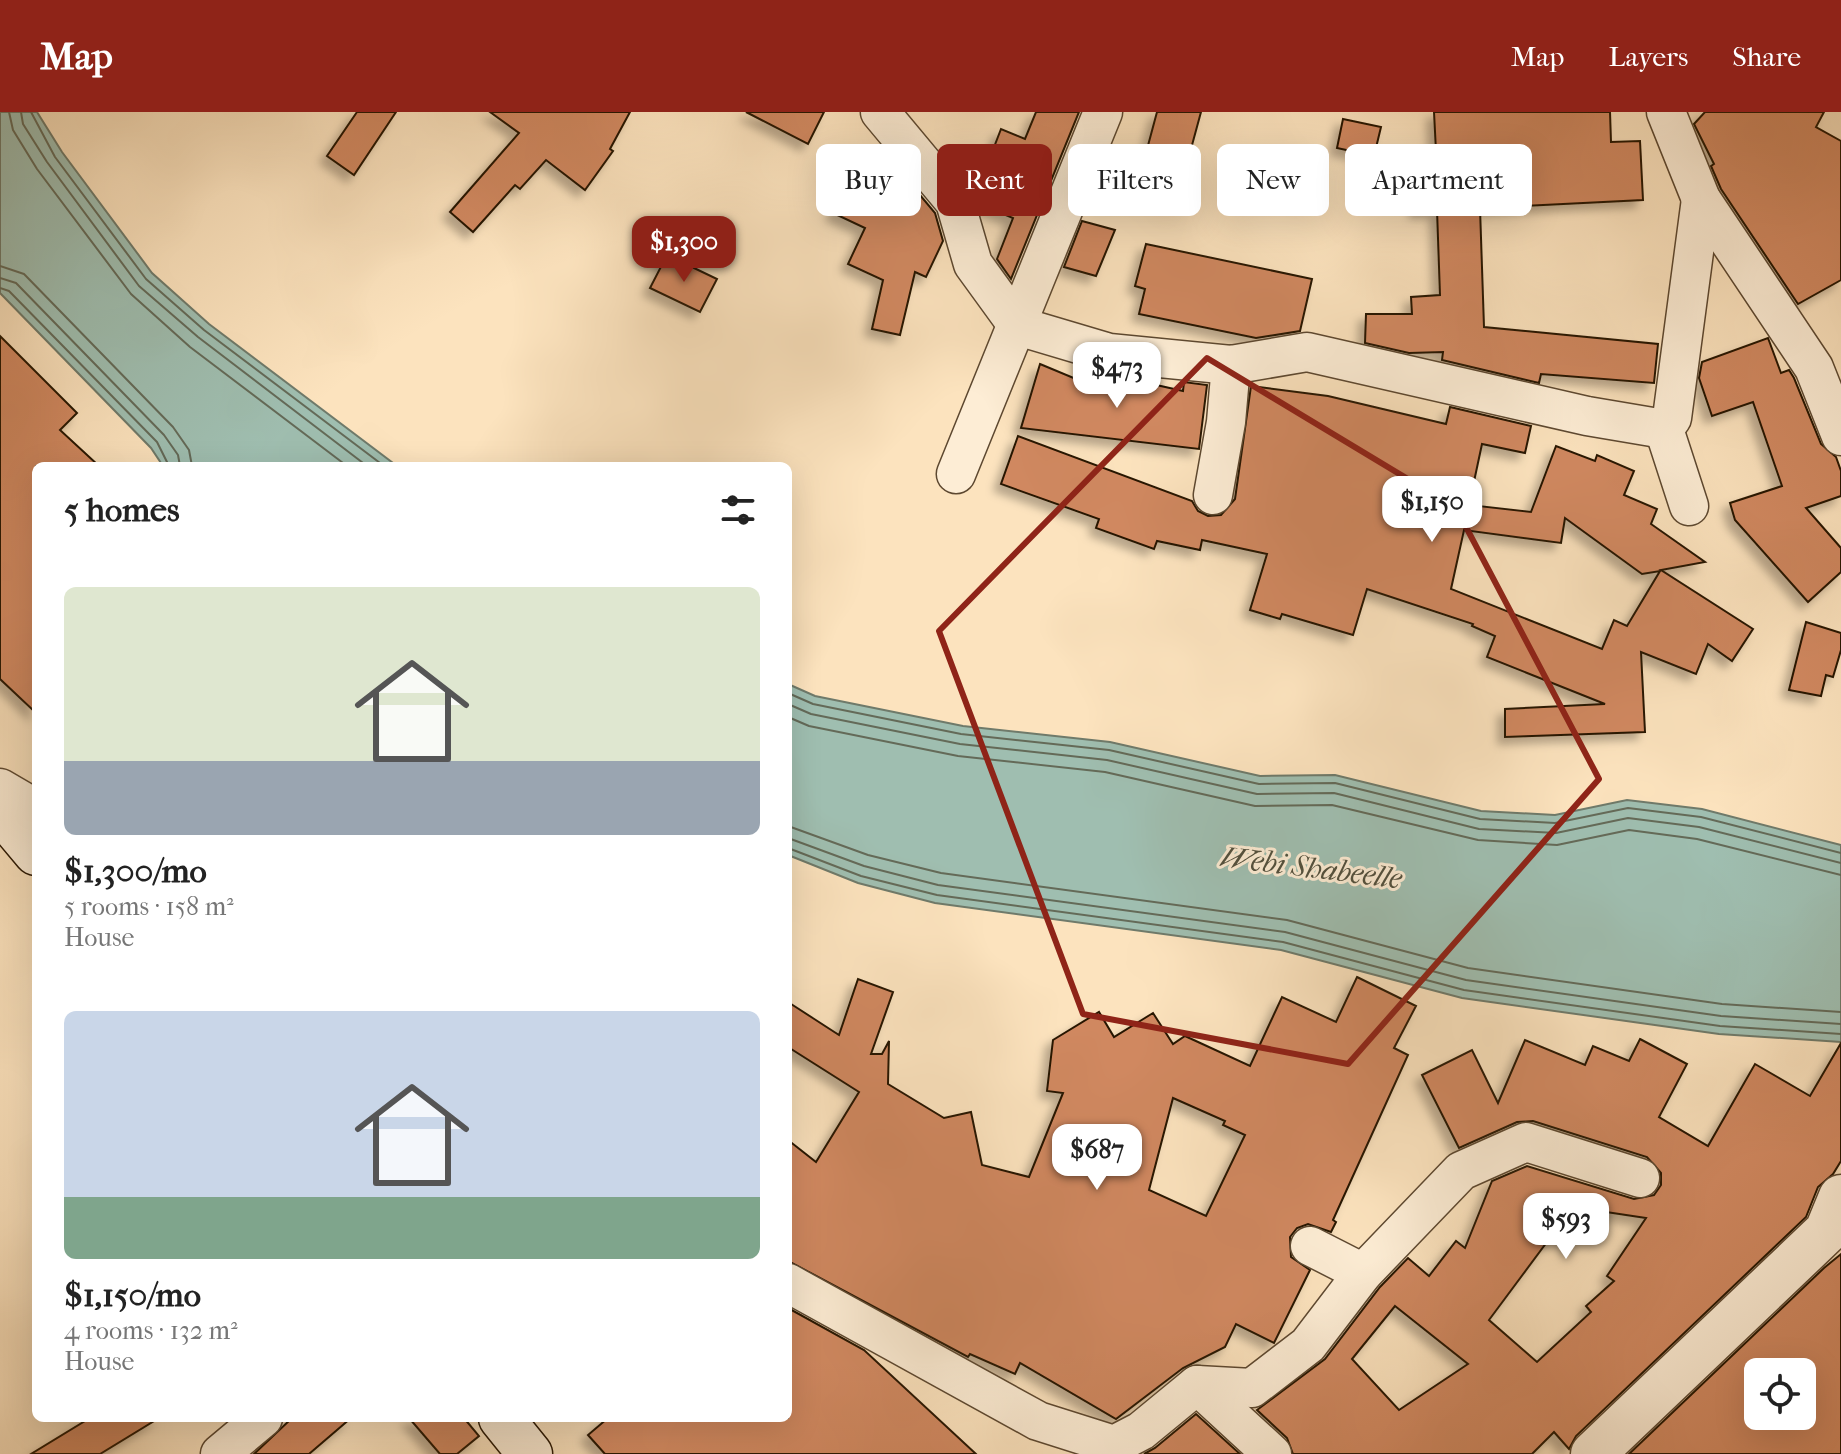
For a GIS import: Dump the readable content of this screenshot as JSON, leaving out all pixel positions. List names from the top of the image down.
{
  "water": ["Webi Shabeelle"],
  "page": {
    "header": "Map",
    "nav": ["Map", "Layers", "Share"],
    "chip": [
      "Buy",
      "Rent",
      "Filters",
      "New",
      "Apartment"
    ],
    "price": [
      "$1,300",
      "$473",
      "$1,150",
      "$687",
      "$593"
    ],
    "heading": "5 homes",
    "list": [
      {
        "name": "$1,300/mo",
        "note": "5 rooms · 158 m² · House"
      },
      {
        "name": "$1,150/mo",
        "note": "4 rooms · 132 m² · House"
      }
    ]
  }
}
